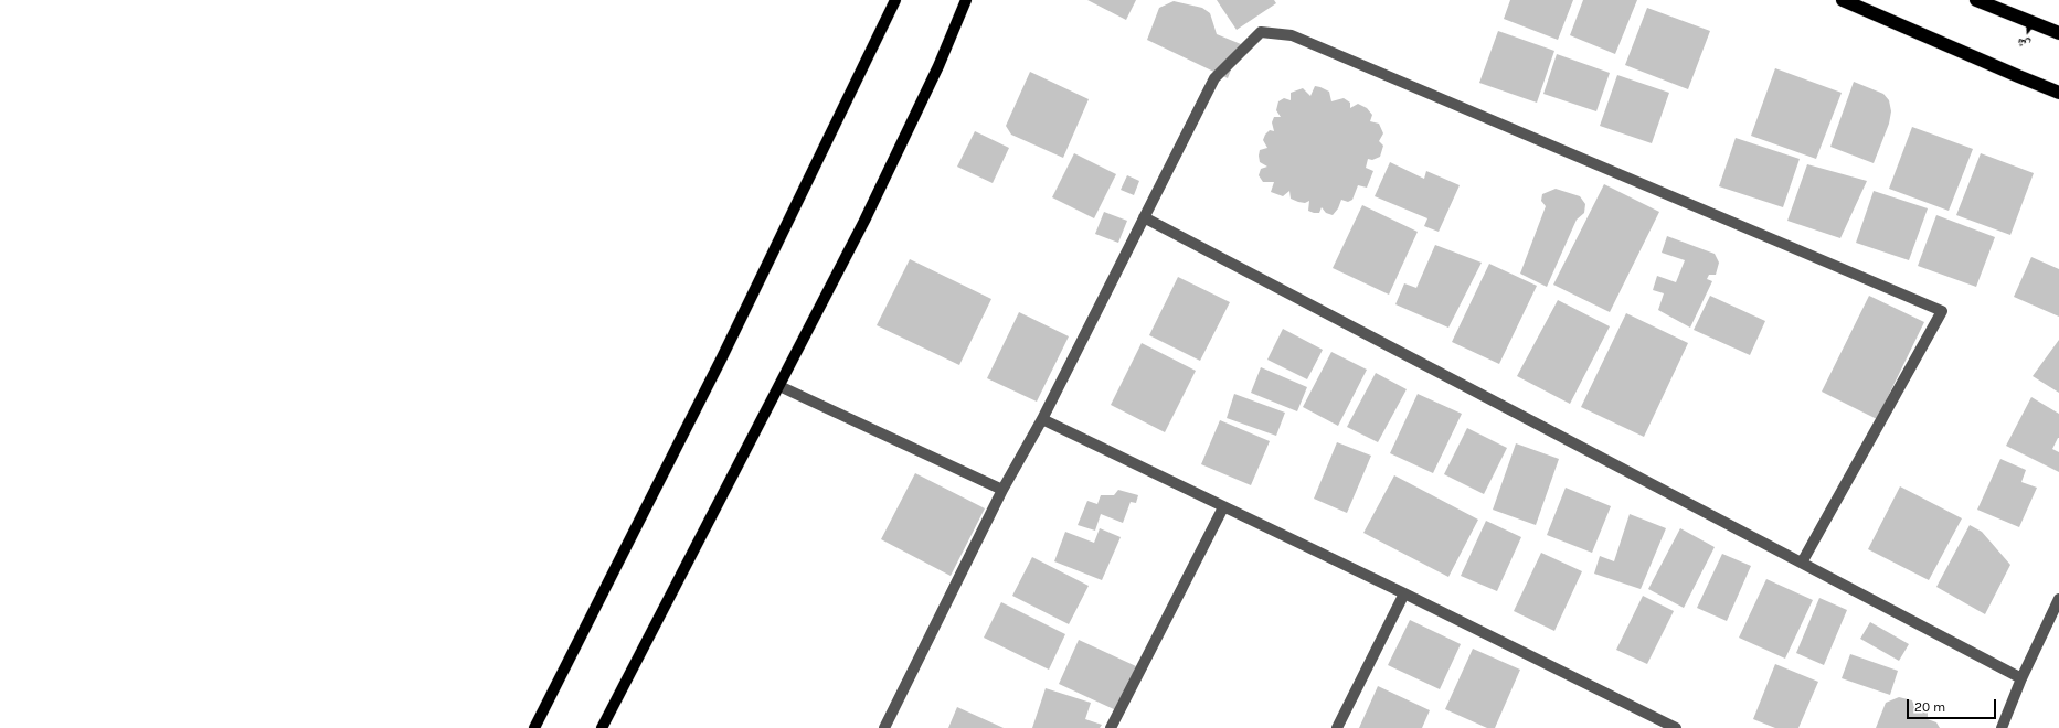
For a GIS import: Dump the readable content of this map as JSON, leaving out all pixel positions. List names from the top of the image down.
{
  "scale_bar": "20 m",
  "north": "bottom"
}
